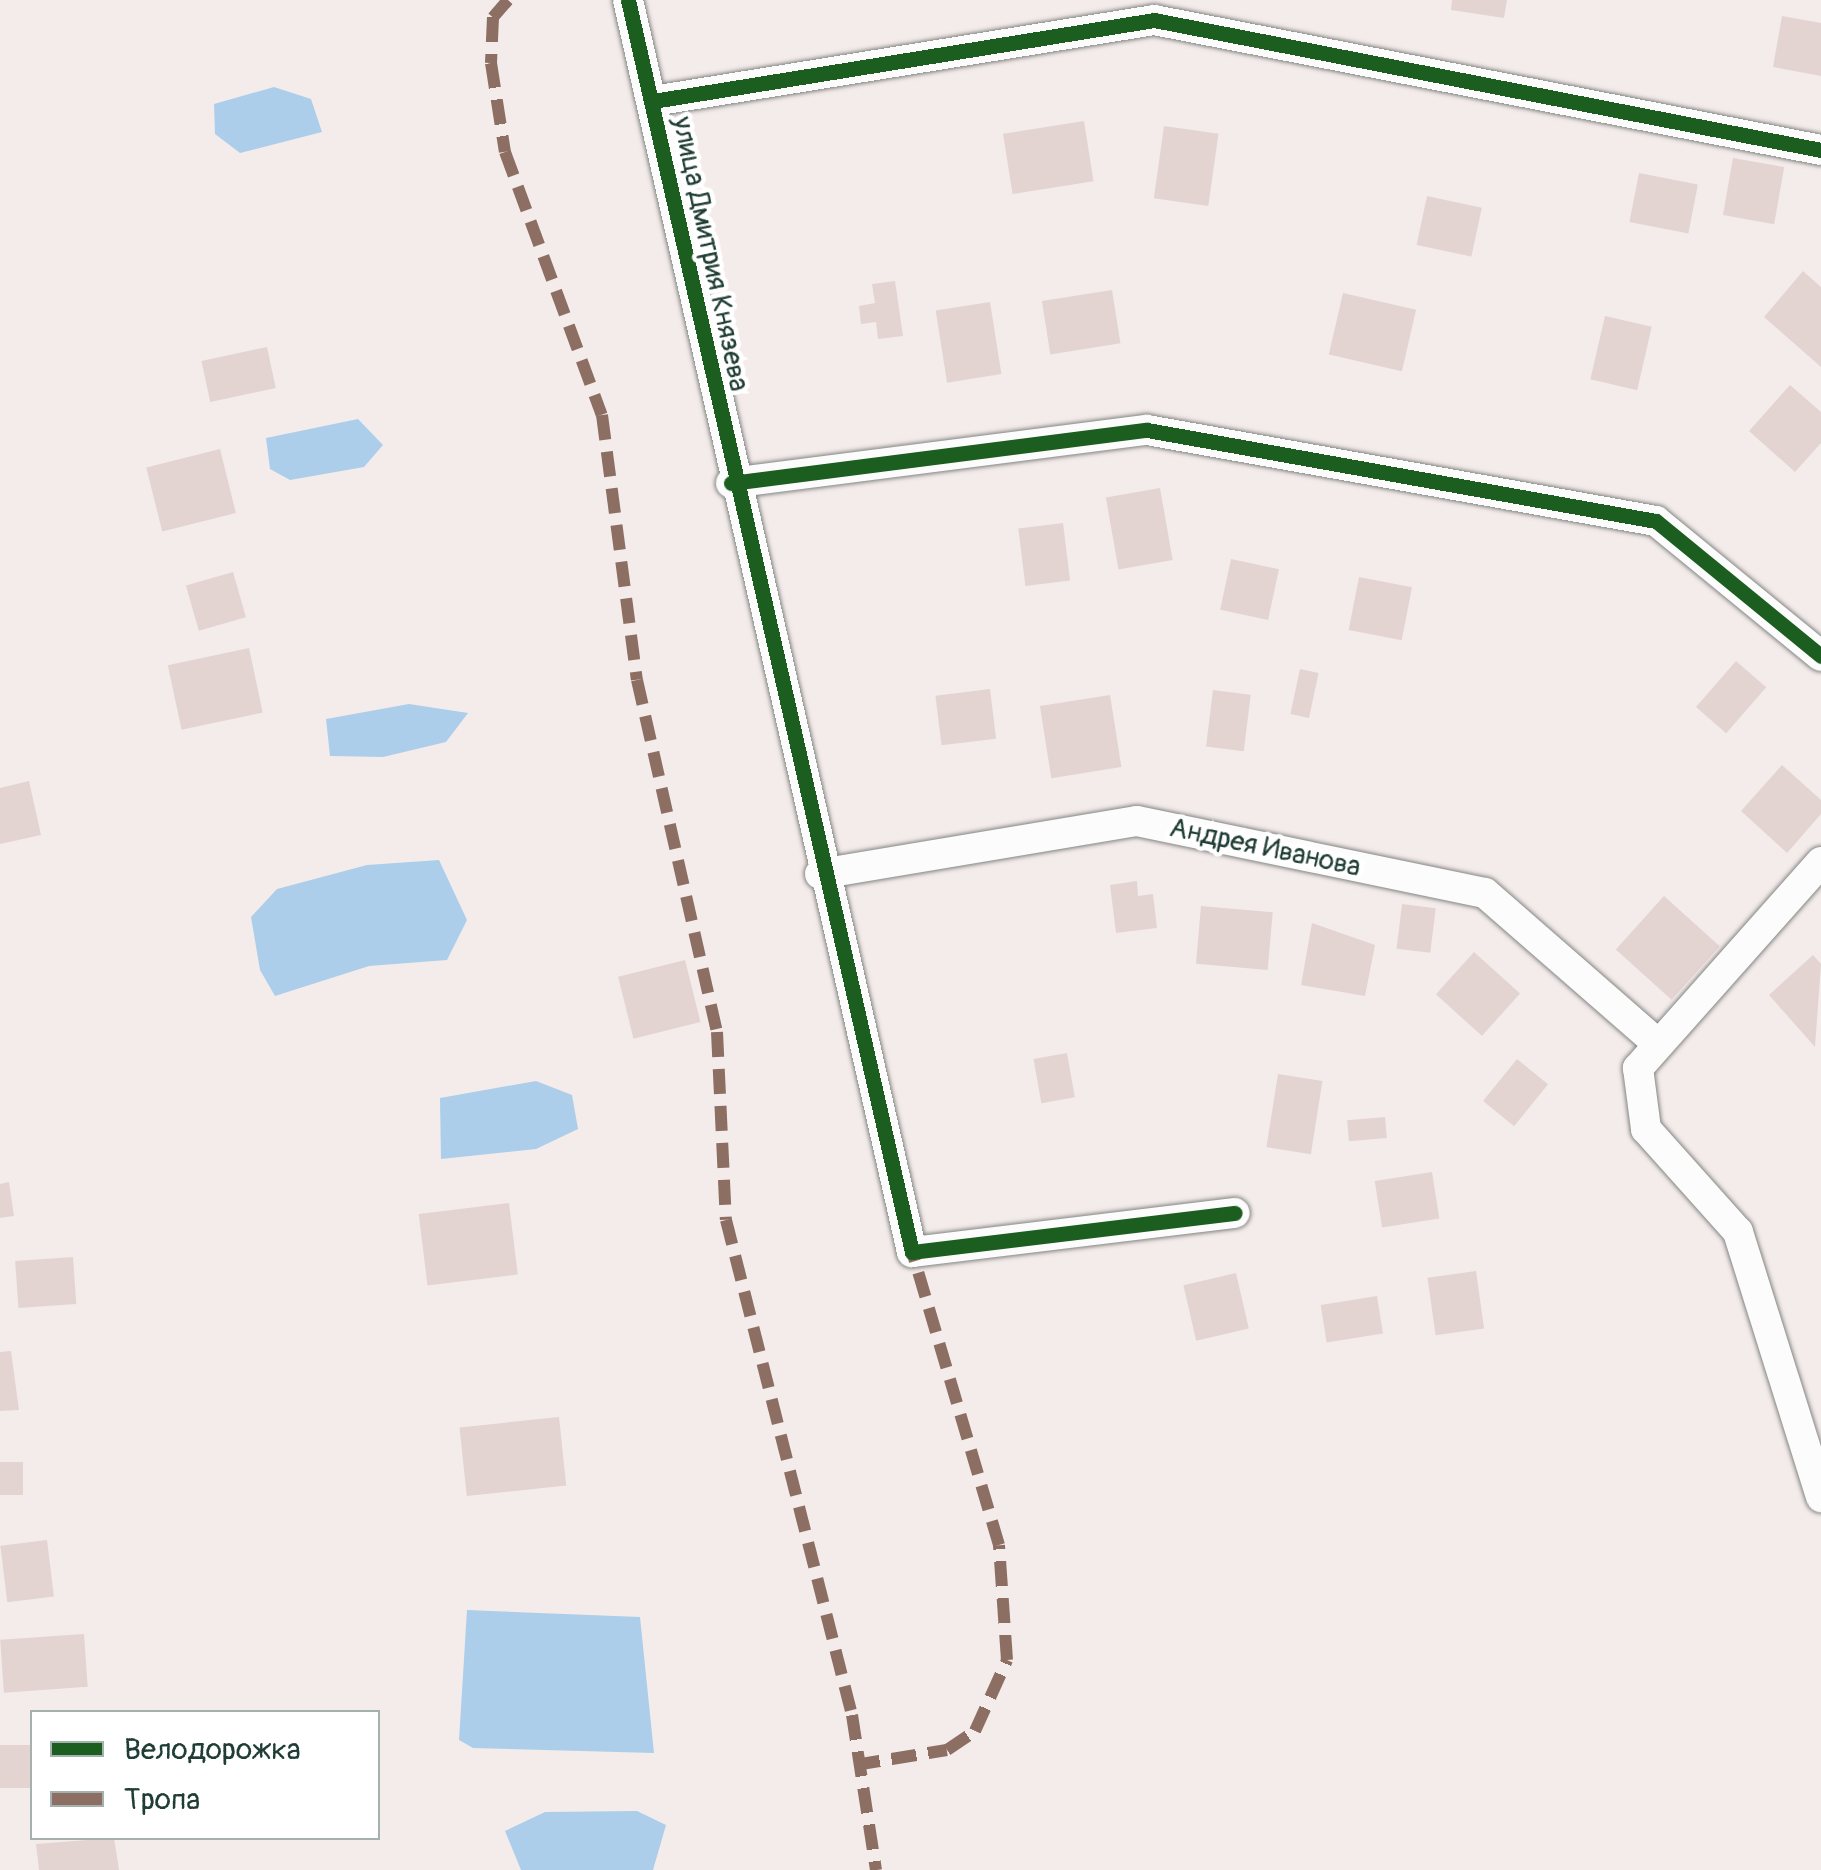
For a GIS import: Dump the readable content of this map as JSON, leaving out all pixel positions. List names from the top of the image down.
{
  "streets": {
    "street": ["улица Дмитрия Князева", "Андрея Иванова"]
  },
  "crossings": [
    ["улица Дмитрия Князева", "Андрея Иванова"]
  ],
  "legend": ["Велодорожка", "Тропа"]
}
